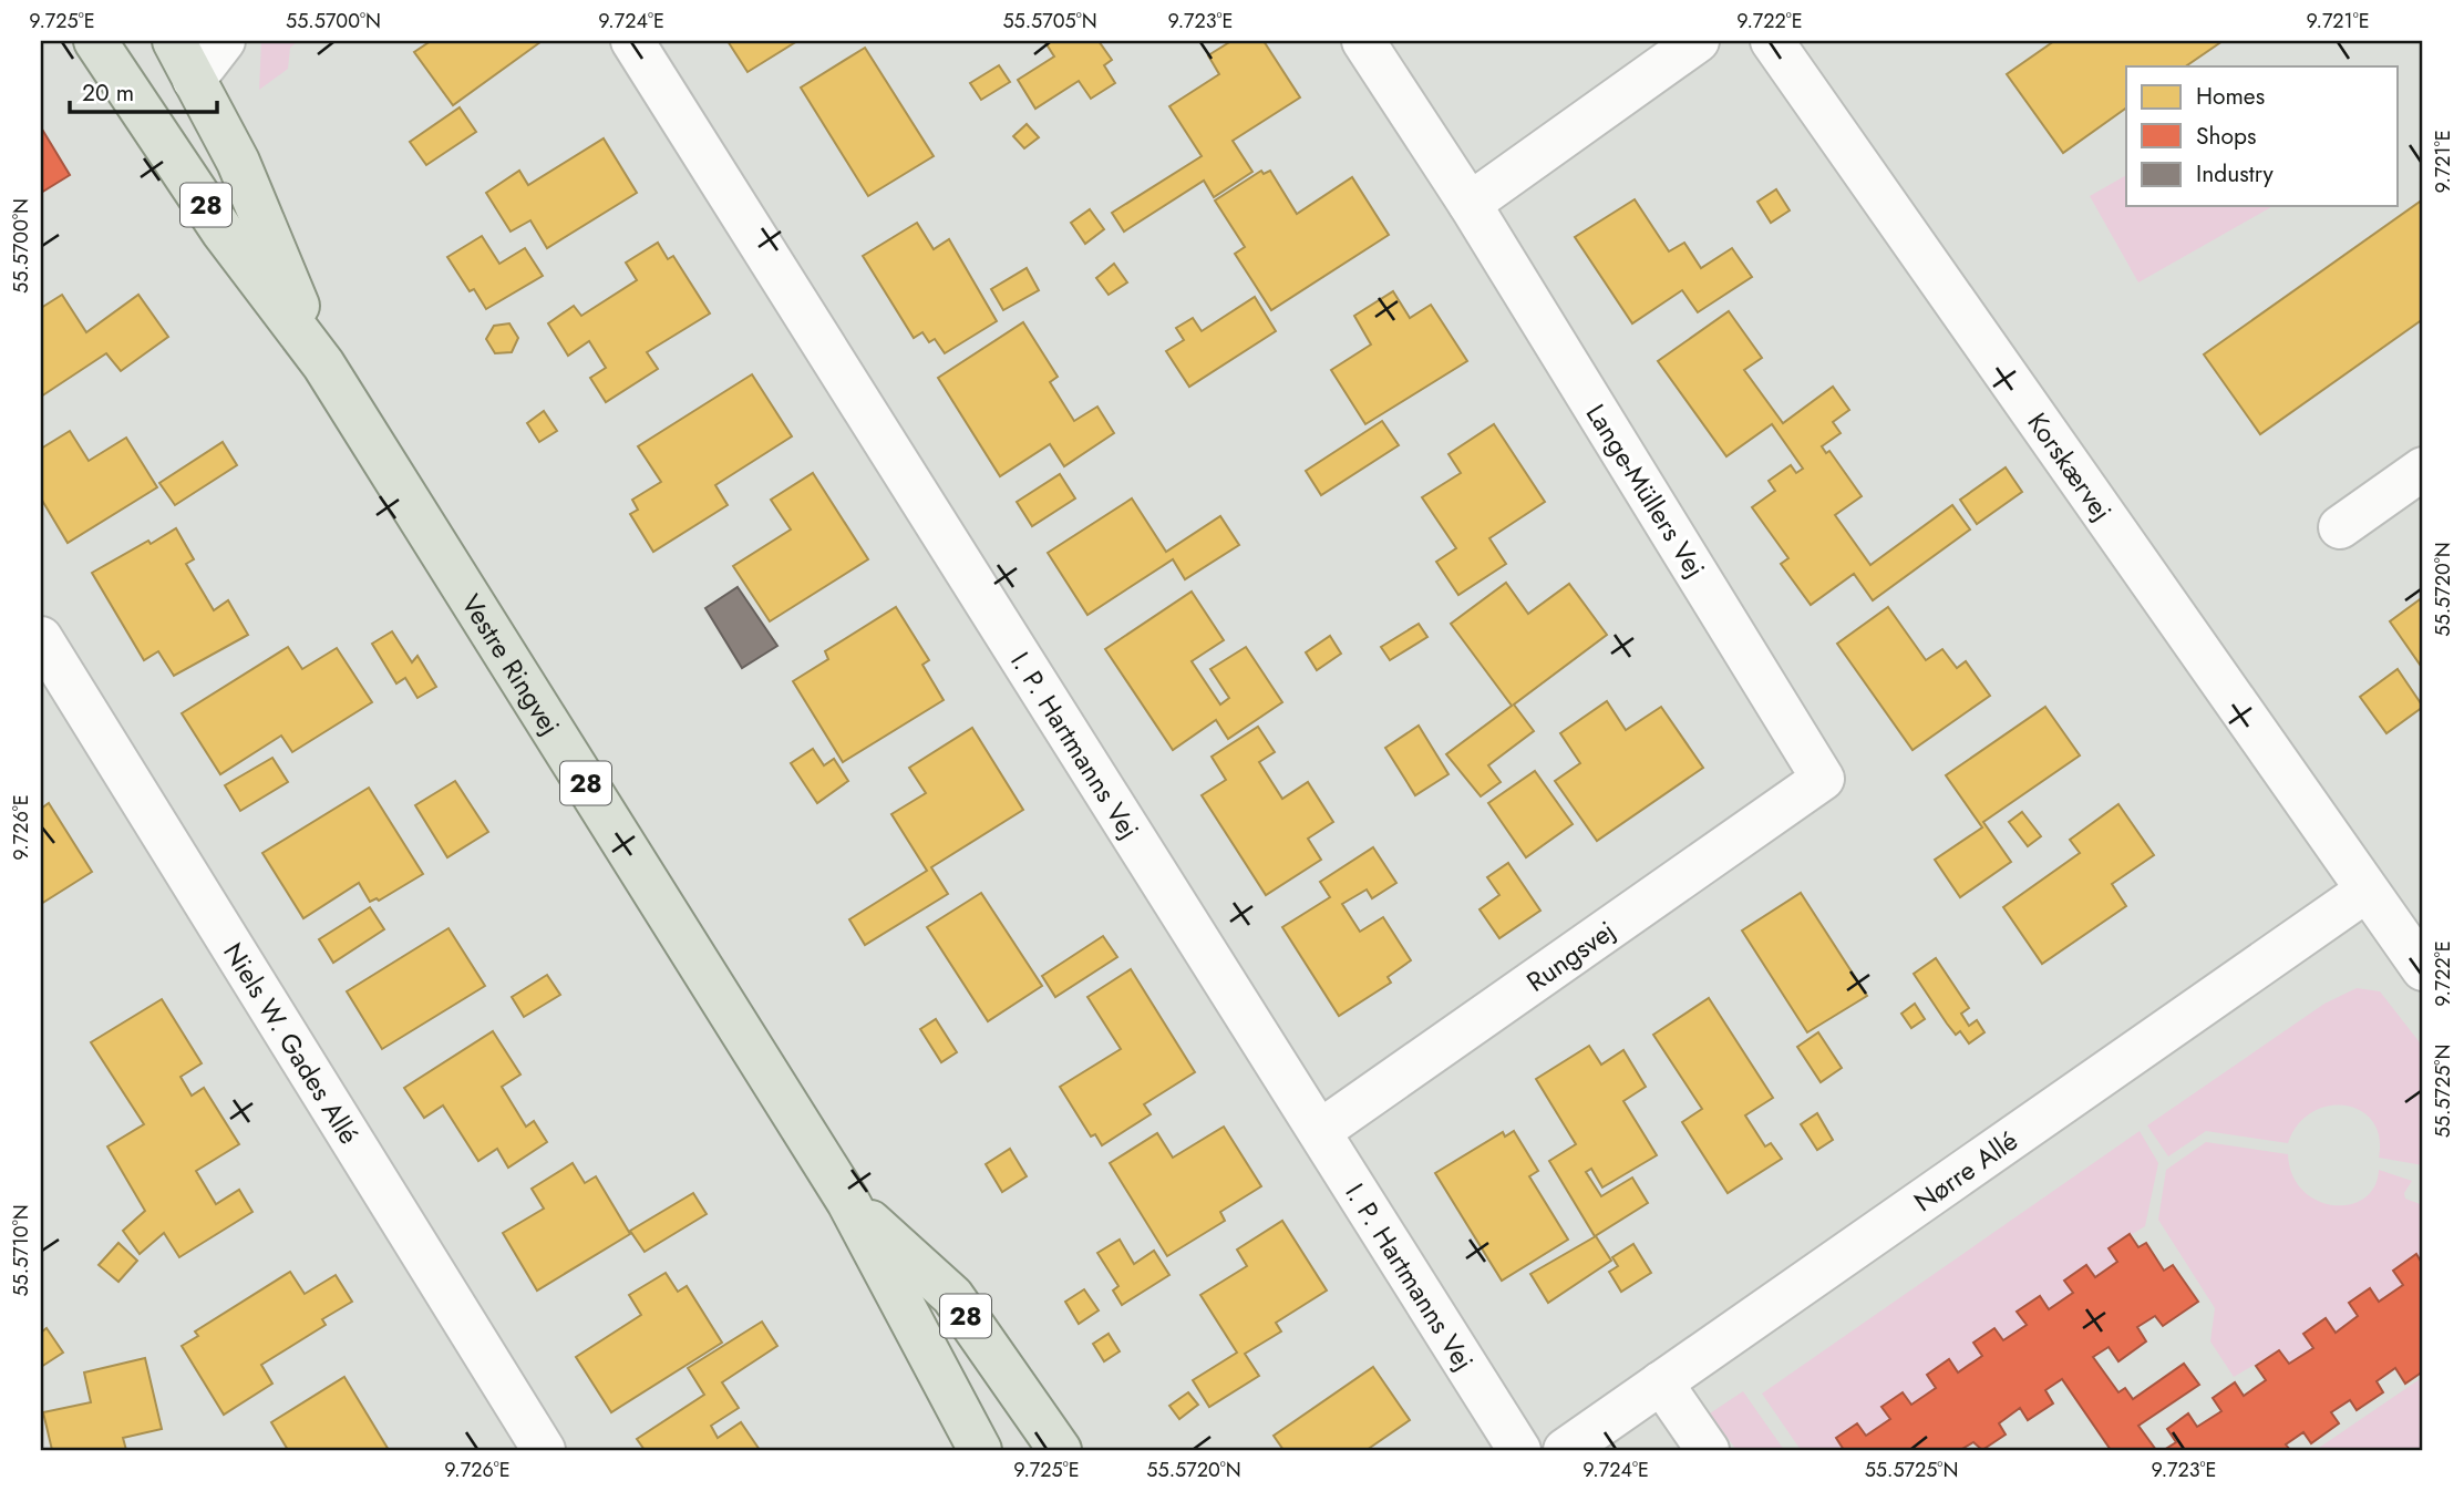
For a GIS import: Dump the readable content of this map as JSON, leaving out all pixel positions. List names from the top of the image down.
{
  "streets": {
    "main road": ["28", "Vestre Ringvej"],
    "street": [
      "Korskærvej",
      "Lange-Müllers Vej",
      "I. P. Hartmanns Vej",
      "Rungsvej",
      "Niels W. Gades Allé",
      "Nørre Allé"
    ]
  },
  "crossings": [
    ["Korskærvej", "Nørre Allé"],
    ["Lange-Müllers Vej", "Rungsvej"],
    ["I. P. Hartmanns Vej", "Rungsvej"]
  ],
  "legend": ["Homes", "Shops", "Industry"],
  "scale_bar": "20 m",
  "coordinates": [
    "9.725°E",
    "55.5700°N",
    "9.724°E",
    "55.5705°N",
    "9.723°E",
    "9.722°E",
    "9.721°E",
    "55.5720°N",
    "9.726°E",
    "55.5725°N",
    "55.5710°N"
  ]
}
